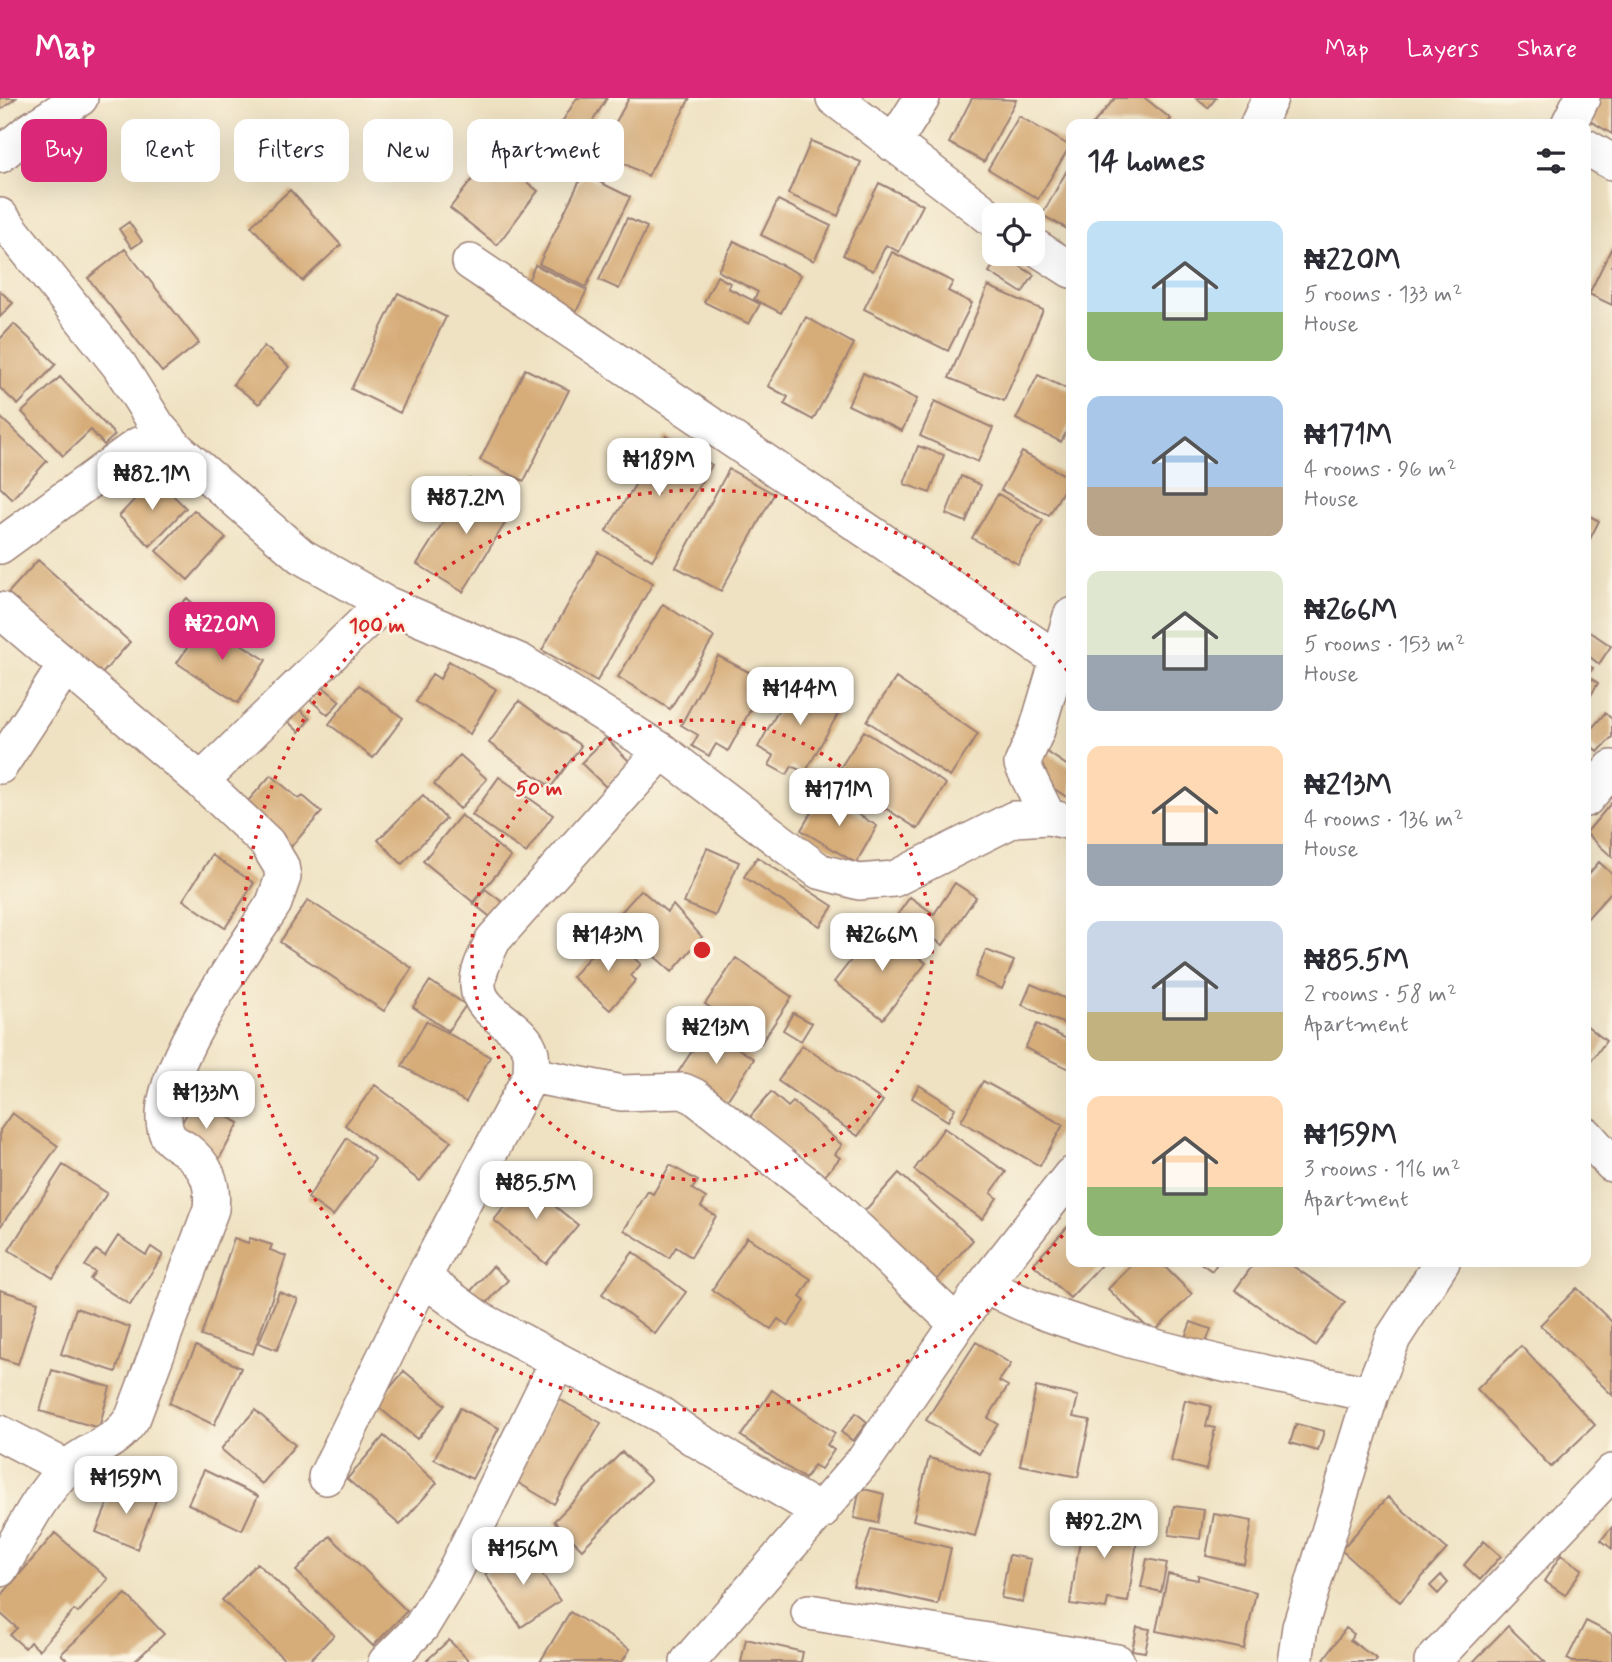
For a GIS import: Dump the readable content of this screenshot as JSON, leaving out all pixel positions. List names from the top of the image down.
{
  "page": {
    "header": "Map",
    "nav": ["Map", "Layers", "Share"],
    "chip": [
      "Buy",
      "Rent",
      "Filters",
      "New",
      "Apartment"
    ],
    "heading": "14 homes",
    "list": [
      {
        "name": "₦220M",
        "note": "5 rooms · 133 m² · House"
      },
      {
        "name": "₦171M",
        "note": "4 rooms · 96 m² · House"
      },
      {
        "name": "₦266M",
        "note": "5 rooms · 153 m² · House"
      },
      {
        "name": "₦213M",
        "note": "4 rooms · 136 m² · House"
      },
      {
        "name": "₦85.5M",
        "note": "2 rooms · 58 m² · Apartment"
      },
      {
        "name": "₦159M",
        "note": "3 rooms · 116 m² · Apartment"
      }
    ],
    "price": [
      "₦189M",
      "₦82.1M",
      "₦87.2M",
      "₦220M",
      "₦144M",
      "₦171M",
      "₦143M",
      "₦266M",
      "₦213M",
      "₦133M",
      "₦85.5M",
      "₦159M",
      "₦92.2M",
      "₦156M"
    ]
  },
  "rings": ["100 m", "50 m"]
}
